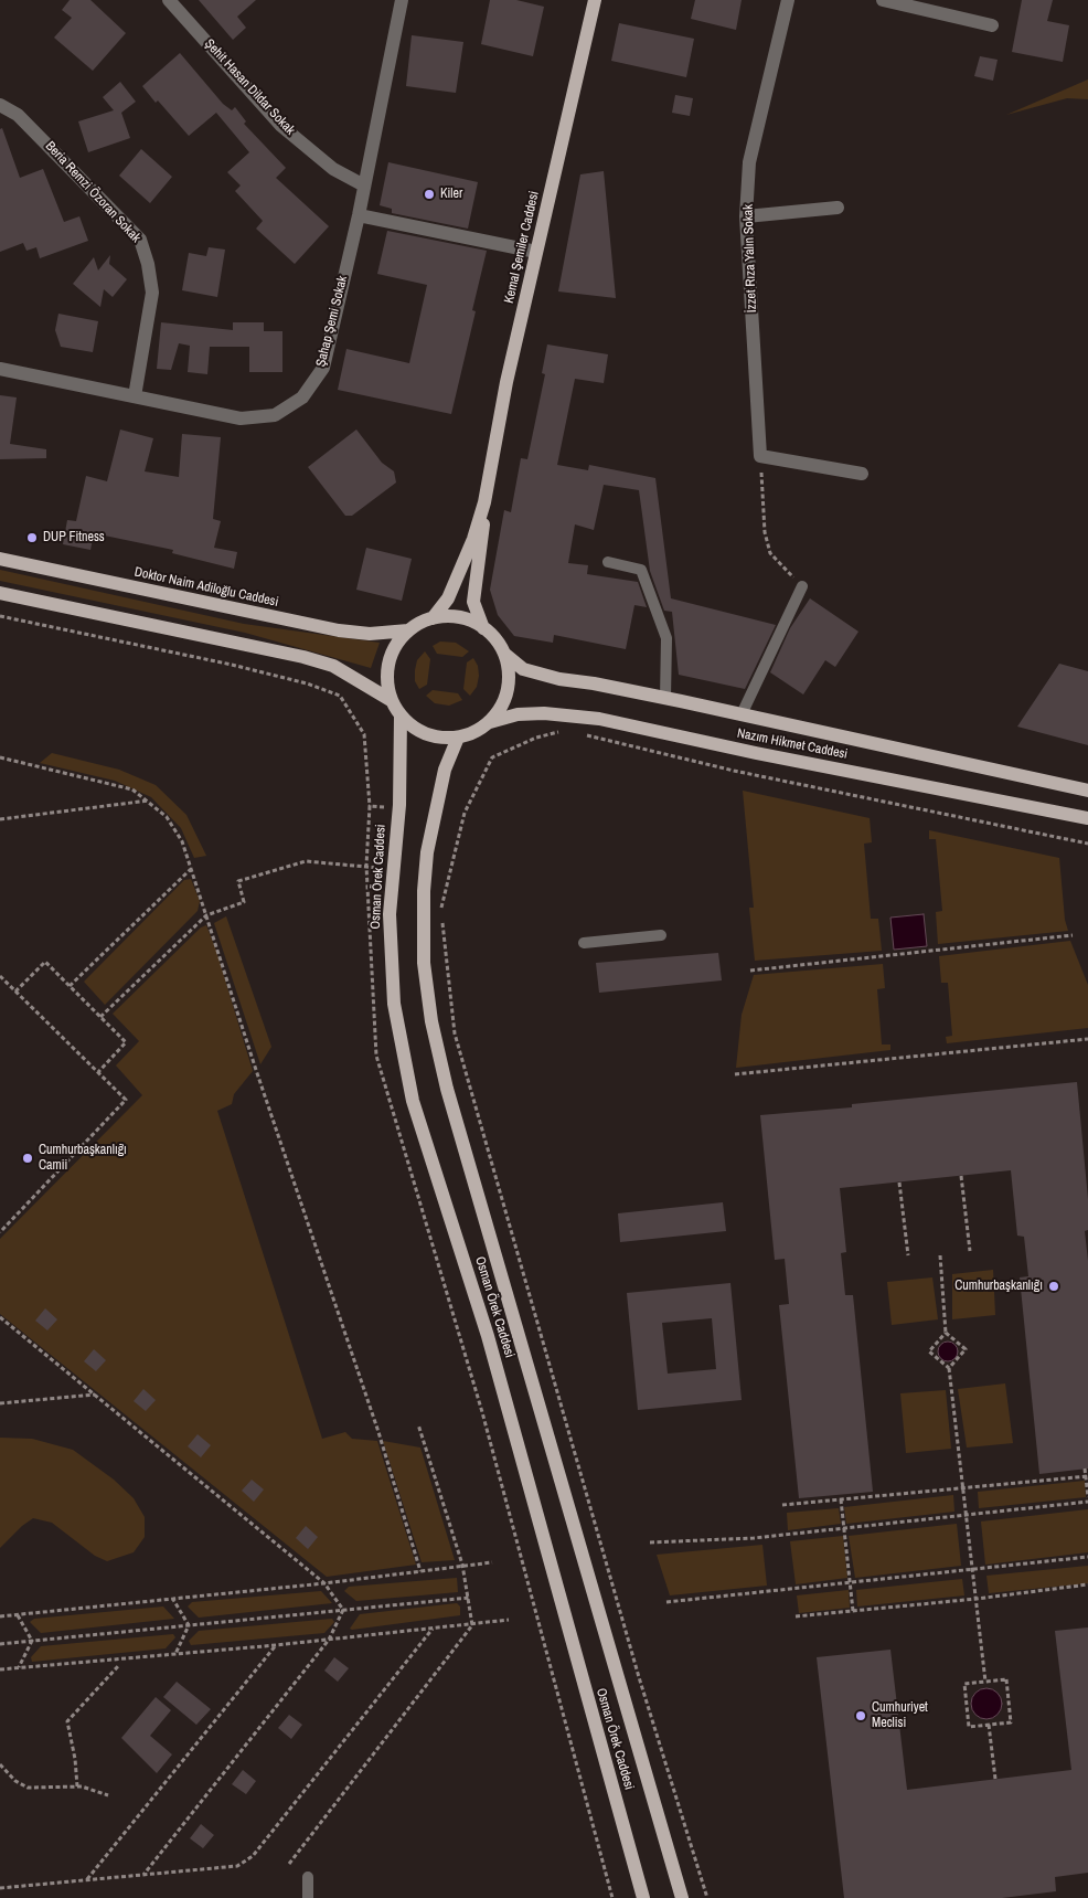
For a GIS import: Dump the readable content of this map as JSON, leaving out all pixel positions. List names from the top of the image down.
{
  "streets": {
    "main road": [
      "Kemal Şemiler Caddesi",
      "Doktor Naim Adiloğlu Caddesi",
      "Nazım Hikmet Caddesi",
      "Osman Örek Caddesi"
    ],
    "street": [
      "Şehit Hasan Dildar Sokak",
      "Beria Remzi Özoran Sokak",
      "İzzet Rıza Yalın Sokak",
      "Şahap Şemi Sokak"
    ]
  },
  "crossings": [
    ["Şehit Hasan Dildar Sokak", "Şahap Şemi Sokak"],
    ["Beria Remzi Özoran Sokak", "Şahap Şemi Sokak"],
    ["Kemal Şemiler Caddesi", "Doktor Naim Adiloğlu Caddesi"],
    ["Kemal Şemiler Caddesi", "Nazım Hikmet Caddesi"],
    ["Kemal Şemiler Caddesi", "Osman Örek Caddesi"],
    ["Doktor Naim Adiloğlu Caddesi", "Nazım Hikmet Caddesi"],
    ["Doktor Naim Adiloğlu Caddesi", "Osman Örek Caddesi"],
    ["Nazım Hikmet Caddesi", "Osman Örek Caddesi"]
  ],
  "places": [
    "Kiler",
    "DUP Fitness",
    "Cumhurbaşkanlığı Camii",
    "Cumhurbaşkanlığı",
    "Cumhuriyet Meclisi"
  ]
}
